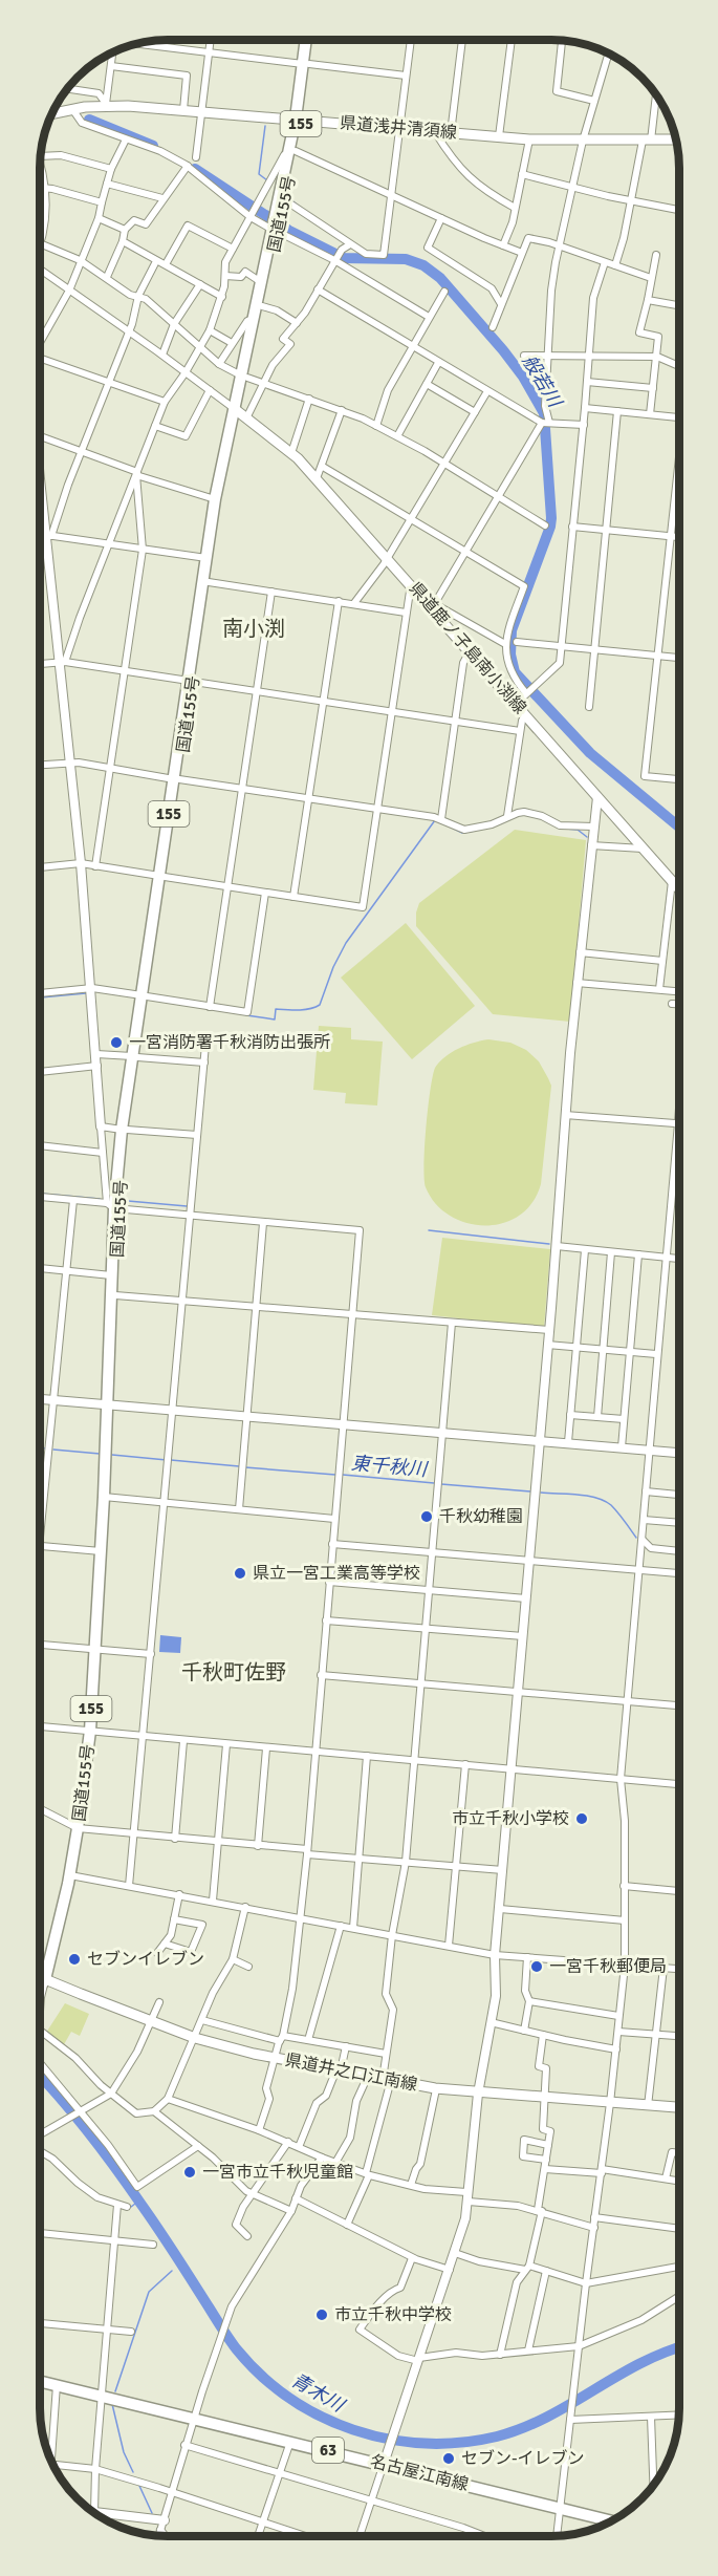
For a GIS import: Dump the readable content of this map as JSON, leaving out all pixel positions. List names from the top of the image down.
{
  "streets": {
    "main road": [
      "155",
      "県道浅井清須線",
      "国道155号",
      "県道鹿ノ子島南小渕線",
      "県道井之口江南線",
      "63",
      "名古屋江南線"
    ]
  },
  "crossings": [
    ["県道浅井清須線", "国道155号"],
    ["国道155号", "県道鹿ノ子島南小渕線"],
    ["国道155号", "県道井之口江南線"]
  ],
  "districts": ["南小渕", "千秋町佐野"],
  "water": ["般若川", "東千秋川", "青木川"],
  "places": [
    "一宮消防署千秋消防出張所",
    "千秋幼稚園",
    "県立一宮工業高等学校",
    "市立千秋小学校",
    "セブンイレブン",
    "一宮千秋郵便局",
    "一宮市立千秋児童館",
    "市立千秋中学校",
    "セブン-イレブン"
  ]
}
